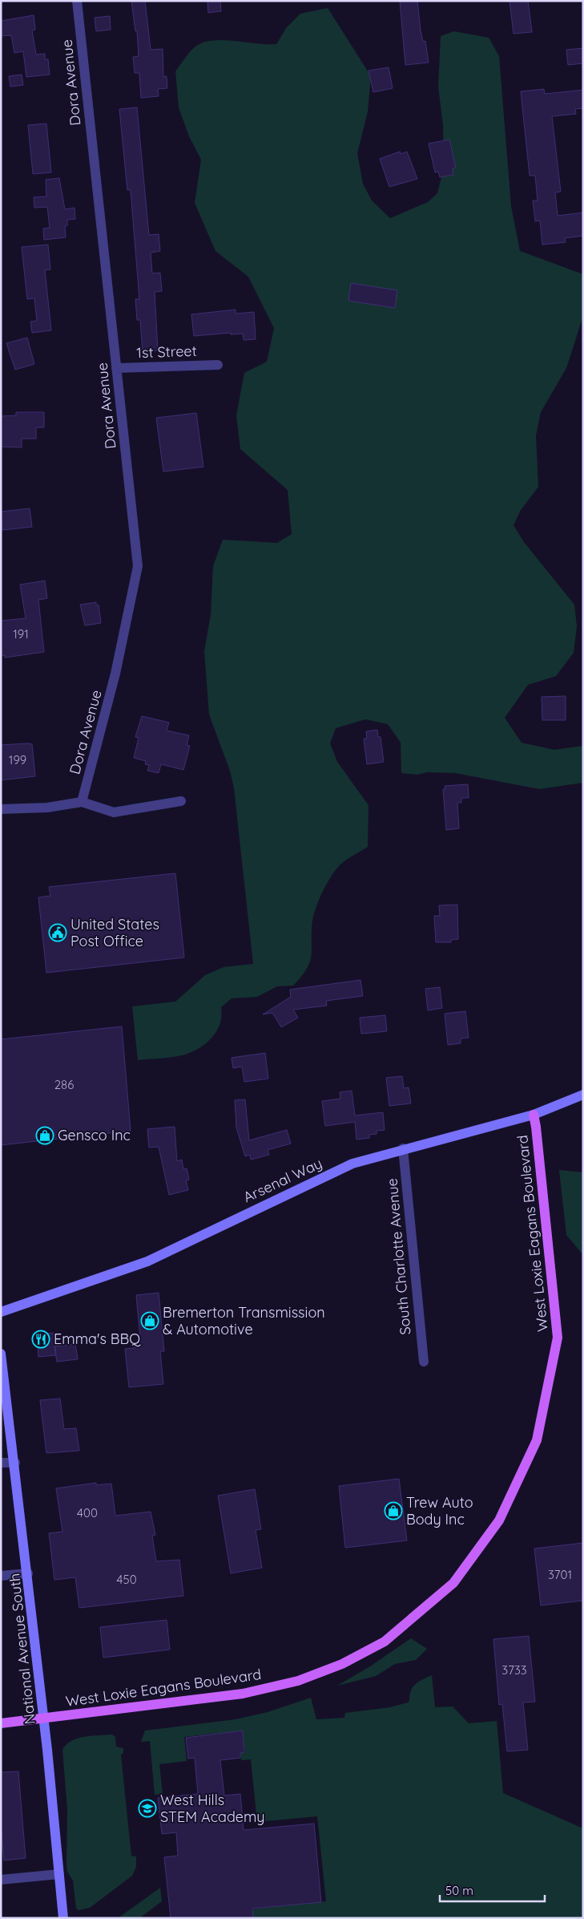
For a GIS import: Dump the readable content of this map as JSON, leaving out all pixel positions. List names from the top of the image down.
{
  "streets": {
    "main road": ["Arsenal Way", "West Loxie Eagans Boulevard", "National Avenue South"],
    "street": ["Dora Avenue", "1st Street", "South Charlotte Avenue"]
  },
  "crossings": [
    ["Dora Avenue", "1st Street"],
    ["Arsenal Way", "West Loxie Eagans Boulevard"],
    ["Arsenal Way", "South Charlotte Avenue"],
    ["West Loxie Eagans Boulevard", "National Avenue South"]
  ],
  "places": {
    "public building": ["United States Post Office"],
    "shop": ["Gensco Inc", "Bremerton Transmission & Automotive", "Trew Auto Body Inc"],
    "restaurant": ["Emma's BBQ"],
    "school or university": ["West Hills STEM Academy"]
  },
  "house_numbers": [
    "191",
    "199",
    "286",
    "400",
    "3701",
    "450",
    "3733"
  ],
  "scale_bar": "50 m"
}
